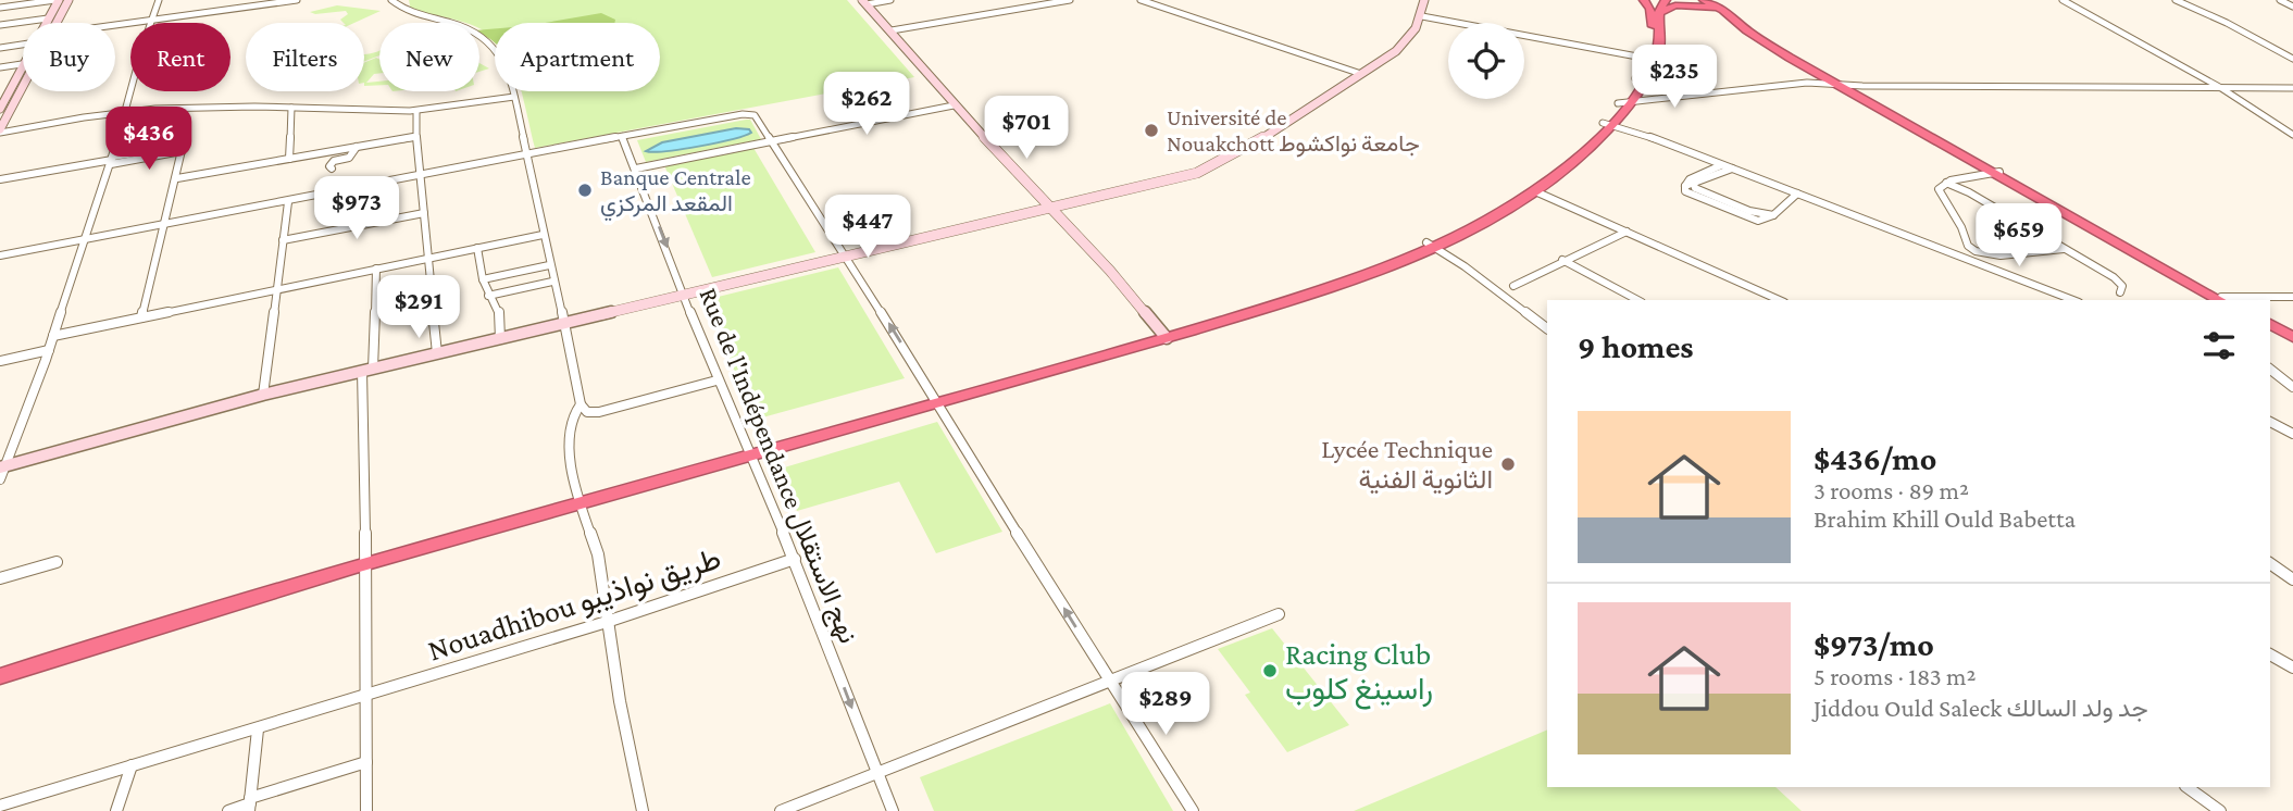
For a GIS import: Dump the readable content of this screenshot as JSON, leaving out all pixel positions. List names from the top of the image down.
{
  "streets": {
    "street": ["Rue de l'Indépendance نهج الاستقلال", "Nouadhibou طريق نواذيبو"]
  },
  "crossings": [
    ["Rue de l'Indépendance نهج الاستقلال", "Nouadhibou طريق نواذيبو"]
  ],
  "one_way": ["Rue de l'Indépendance نهج الاستقلال"],
  "places": [
    "Université de Nouakchott جامعة نواكشوط",
    "Banque Centrale المقعد المركزي",
    "Lycée Technique الثانوية الفنية",
    "Racing Club راسينغ كلوب"
  ],
  "page": {
    "chip": [
      "Buy",
      "Rent",
      "Filters",
      "New",
      "Apartment"
    ],
    "price": [
      "$235",
      "$262",
      "$701",
      "$436",
      "$973",
      "$447",
      "$659",
      "$291",
      "$289"
    ],
    "heading": "9 homes",
    "list": [
      {
        "name": "$436/mo",
        "note": "3 rooms · 89 m² · Brahim Khill Ould Babetta"
      },
      {
        "name": "$973/mo",
        "note": "5 rooms · 183 m² · Jiddou Ould Saleck جد ولد السالك"
      }
    ]
  }
}
